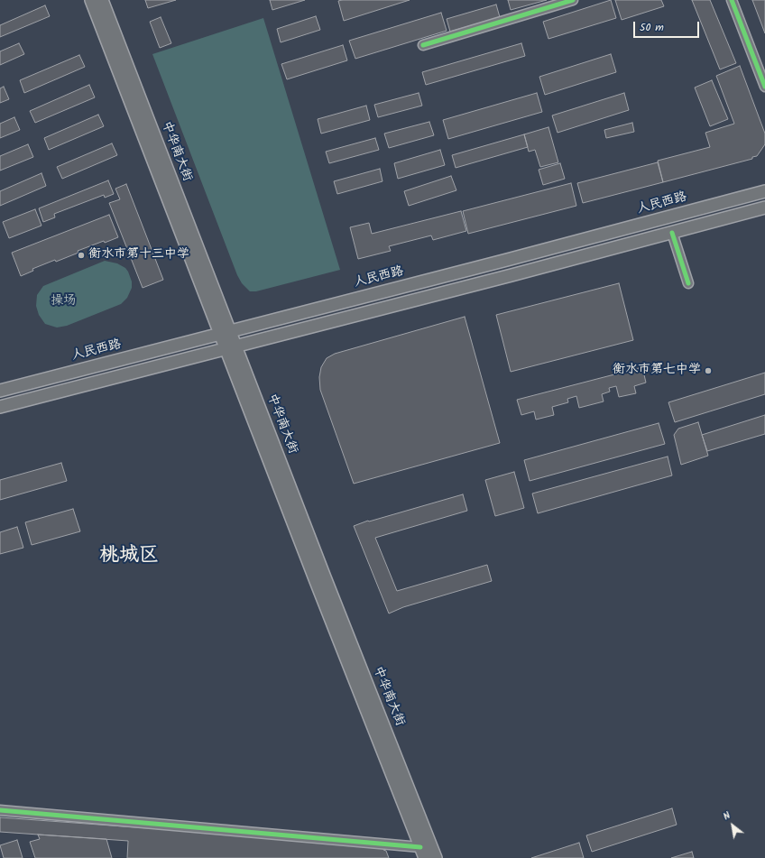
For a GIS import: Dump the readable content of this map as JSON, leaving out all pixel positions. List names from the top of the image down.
{
  "streets": {
    "main road": ["中华南大街", "人民西路"]
  },
  "crossings": [
    ["中华南大街", "人民西路"]
  ],
  "districts": ["桃城区"],
  "parks": ["操场"],
  "places": ["衡水市第十三中学", "衡水市第七中学"],
  "scale_bar": "50 m",
  "north": "top left"
}
